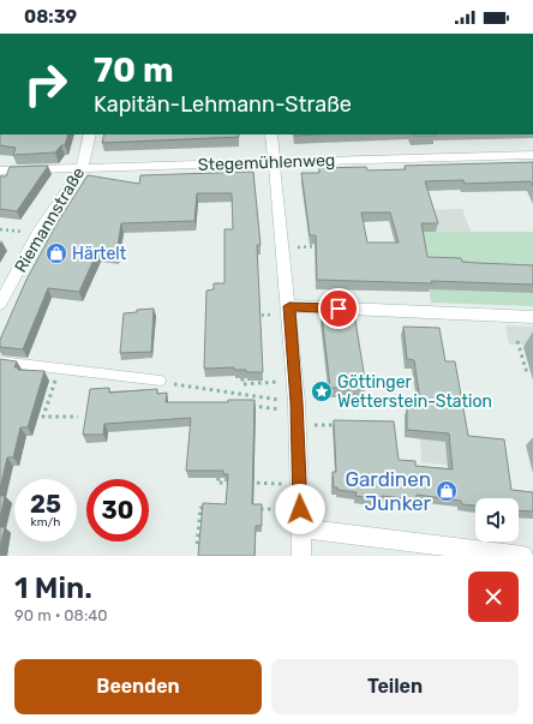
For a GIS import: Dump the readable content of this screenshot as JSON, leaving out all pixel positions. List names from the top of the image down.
{
  "streets": {
    "street": ["Stegemühlenweg", "Riemannstraße"]
  },
  "crossings": [
    ["Stegemühlenweg", "Riemannstraße"]
  ],
  "places": {
    "shop": ["Härtelt", "Gardinen Junker"],
    "place": ["Göttinger Wetterstein-Station"]
  },
  "page": {
    "status": "08:39",
    "turn": ["70 m", "Kapitän-Lehmann-Straße"],
    "speed": "25 km/h",
    "limit": "30",
    "heading": ["1 Min.", "90 m · 08:40"],
    "buttons": ["Beenden", "Teilen"]
  }
}
